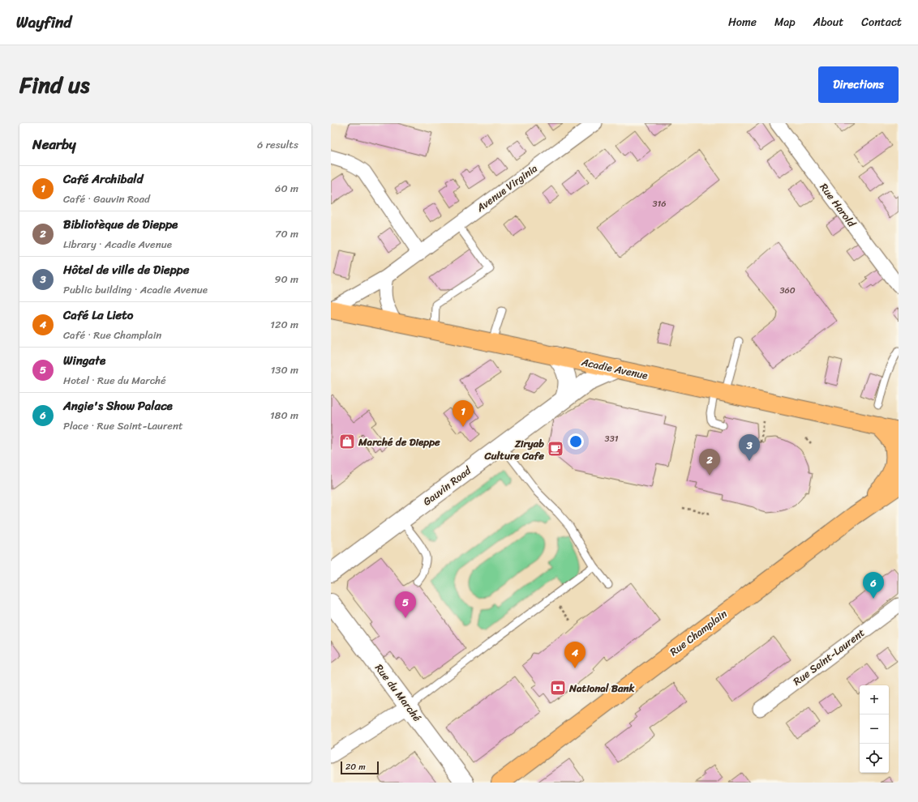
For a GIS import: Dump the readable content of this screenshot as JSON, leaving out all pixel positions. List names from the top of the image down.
{
  "streets": {
    "main road": ["Acadie Avenue", "Rue Champlain"],
    "street": [
      "Avenue Virginia",
      "Rue Harold",
      "Gauvin Road",
      "Rue Saint-Laurent",
      "Rue du Marché"
    ]
  },
  "crossings": [
    ["Avenue Virginia", "Acadie Avenue"],
    ["Acadie Avenue", "Gauvin Road"]
  ],
  "places": {
    "shop": ["Marché de Dieppe"],
    "cafe": ["Ziryab Culture Cafe"],
    "bank": ["National Bank"]
  },
  "house_numbers": ["316", "360", "331"],
  "scale_bar": "20 m",
  "page": {
    "header": "Wayfind",
    "nav": [
      "Home",
      "Map",
      "About",
      "Contact"
    ],
    "title": "Find us",
    "buttons": "Directions",
    "heading": ["Nearby", "6 results"],
    "list": [
      {
        "mark": "1",
        "name": "Café Archibald",
        "note": "Café · Gauvin Road",
        "value": "60 m"
      },
      {
        "mark": "2",
        "name": "Bibliotèque de Dieppe",
        "note": "Library · Acadie Avenue",
        "value": "70 m"
      },
      {
        "mark": "3",
        "name": "Hôtel de ville de Dieppe",
        "note": "Public building · Acadie Avenue",
        "value": "90 m"
      },
      {
        "mark": "4",
        "name": "Café La Lieto",
        "note": "Café · Rue Champlain",
        "value": "120 m"
      },
      {
        "mark": "5",
        "name": "Wingate",
        "note": "Hotel · Rue du Marché",
        "value": "130 m"
      },
      {
        "mark": "6",
        "name": "Angie's Show Palace",
        "note": "Place · Rue Saint-Laurent",
        "value": "180 m"
      }
    ],
    "pins": [
      "1",
      "3",
      "2",
      "6",
      "5",
      "4"
    ],
    "map_buttons": ["+", "−"],
    "scale": "20 m"
  }
}
